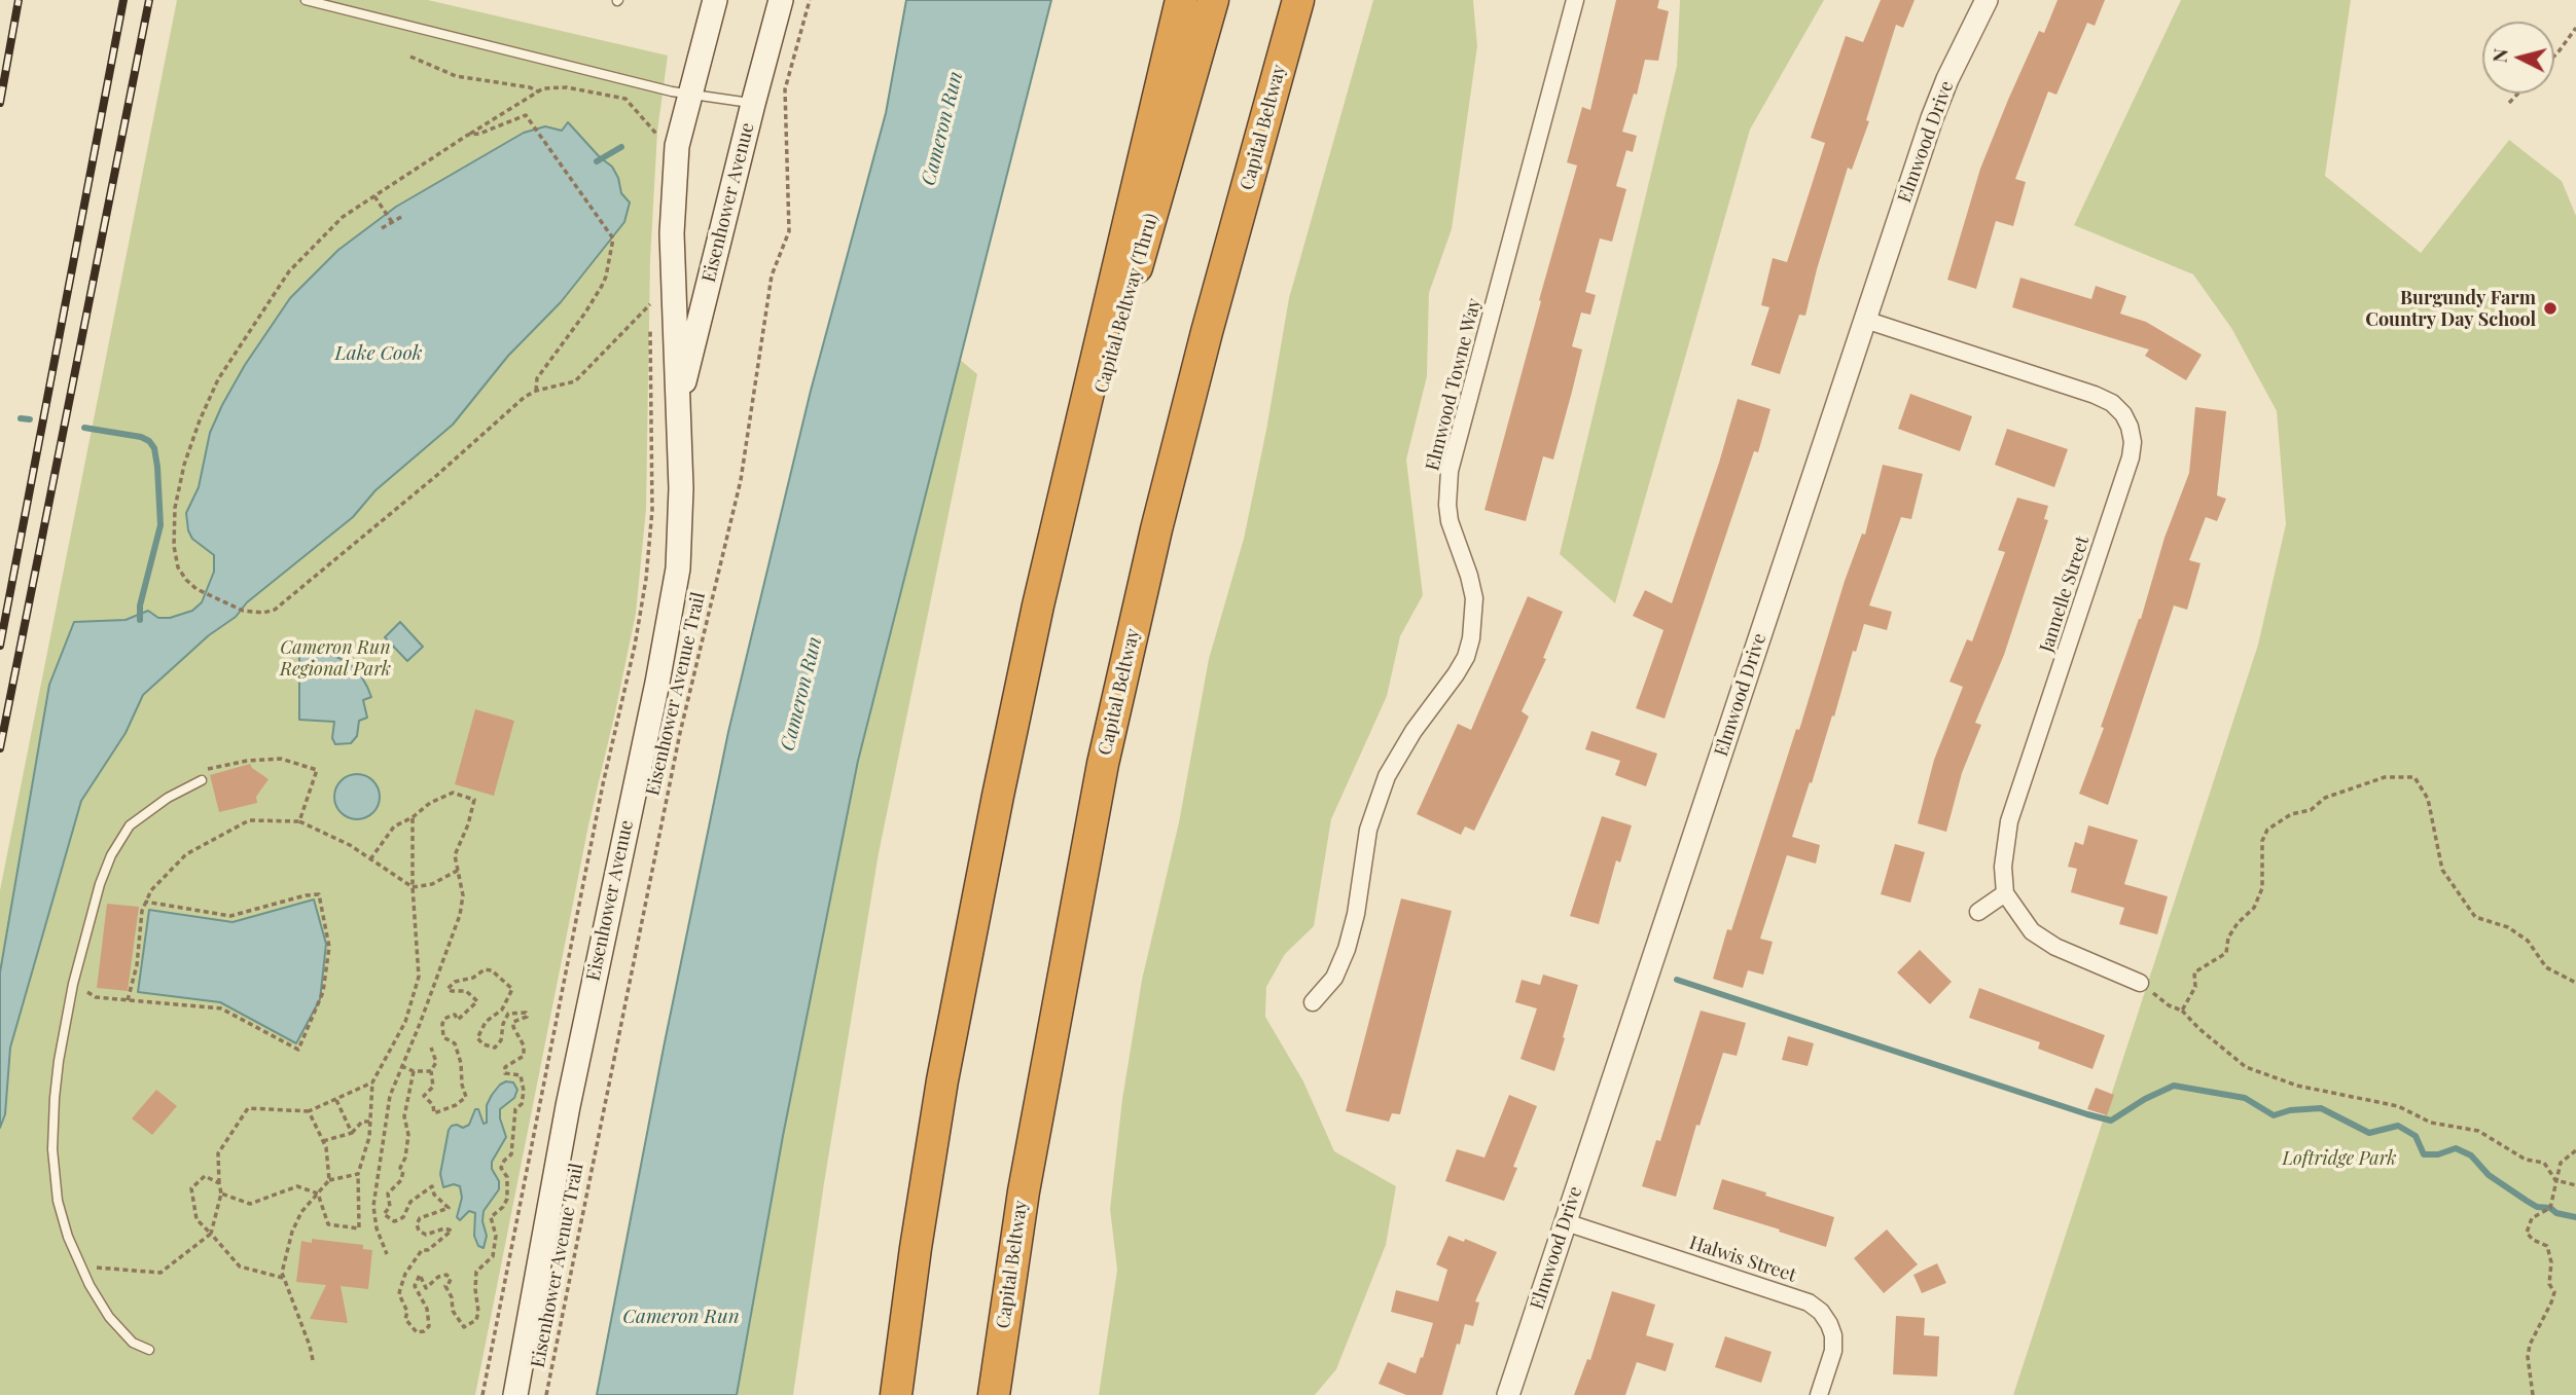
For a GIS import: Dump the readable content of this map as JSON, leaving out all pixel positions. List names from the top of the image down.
{
  "streets": {
    "highway": ["Capital Beltway", "Capital Beltway (Thru)"],
    "main road": ["Eisenhower Avenue"],
    "street": [
      "Elmwood Drive",
      "Elmwood Towne Way",
      "Jannelle Street",
      "Halwis Street"
    ],
    "path": ["Eisenhower Avenue Trail"]
  },
  "crossings": [
    ["Elmwood Drive", "Jannelle Street"],
    ["Elmwood Drive", "Halwis Street"]
  ],
  "water": ["Cameron Run", "Lake Cook"],
  "parks": ["Cameron Run Regional Park", "Loftridge Park"],
  "places": ["Burgundy Farm Country Day School"],
  "north": "left"
}
